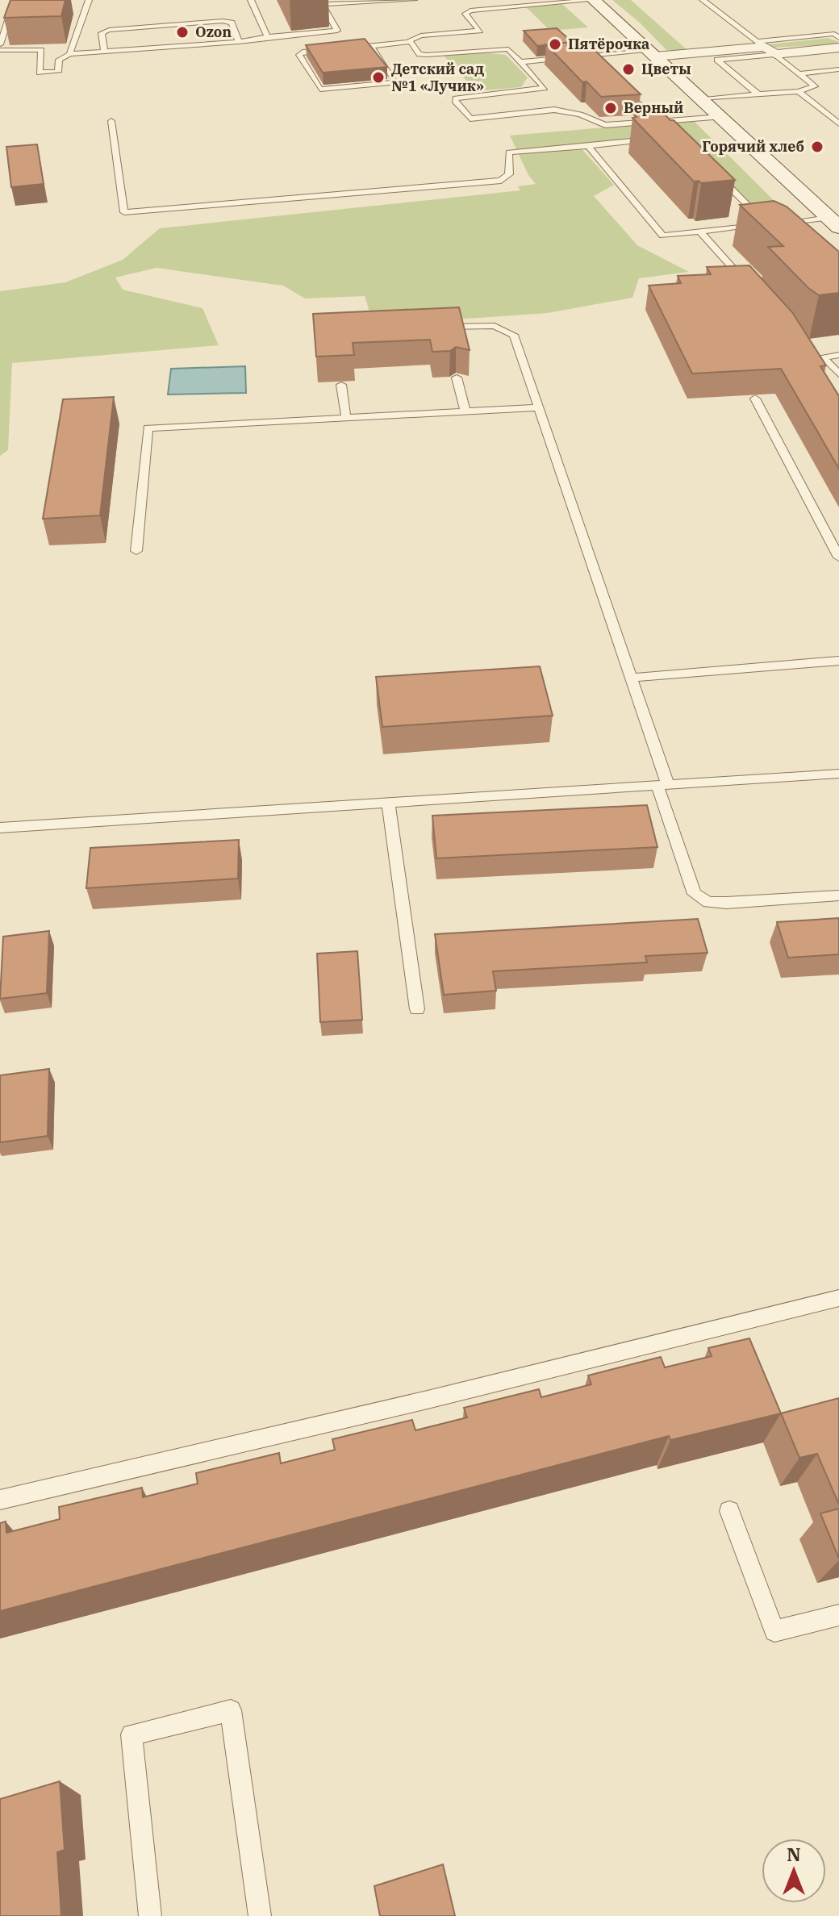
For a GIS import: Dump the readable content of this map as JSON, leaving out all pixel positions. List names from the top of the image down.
{
  "places": [
    "Ozon",
    "Пятёрочка",
    "Цветы",
    "Детский сад №1 «Лучик»",
    "Верный",
    "Горячий хлеб"
  ],
  "north": "top"
}
